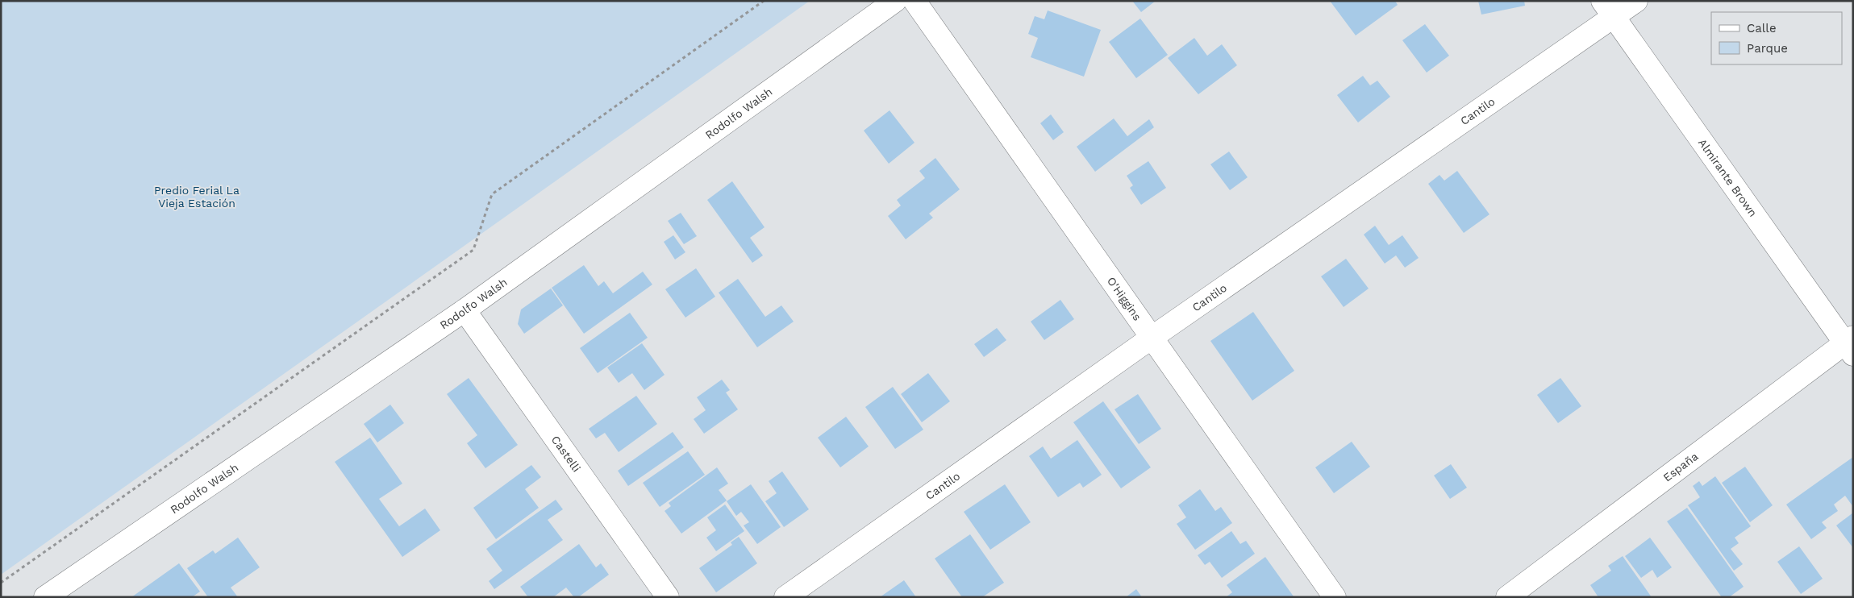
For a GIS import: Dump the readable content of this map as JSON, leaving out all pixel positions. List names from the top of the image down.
{
  "streets": {
    "street": [
      "Cantilo",
      "Rodolfo Walsh",
      "Almirante Brown",
      "O'Higgins",
      "Castelli",
      "España"
    ]
  },
  "crossings": [
    ["Cantilo", "Almirante Brown"],
    ["Cantilo", "O'Higgins"],
    ["Rodolfo Walsh", "Castelli"],
    ["Almirante Brown", "España"]
  ],
  "parks": ["Predio Ferial La Vieja Estación"],
  "legend": ["Calle", "Parque"]
}
